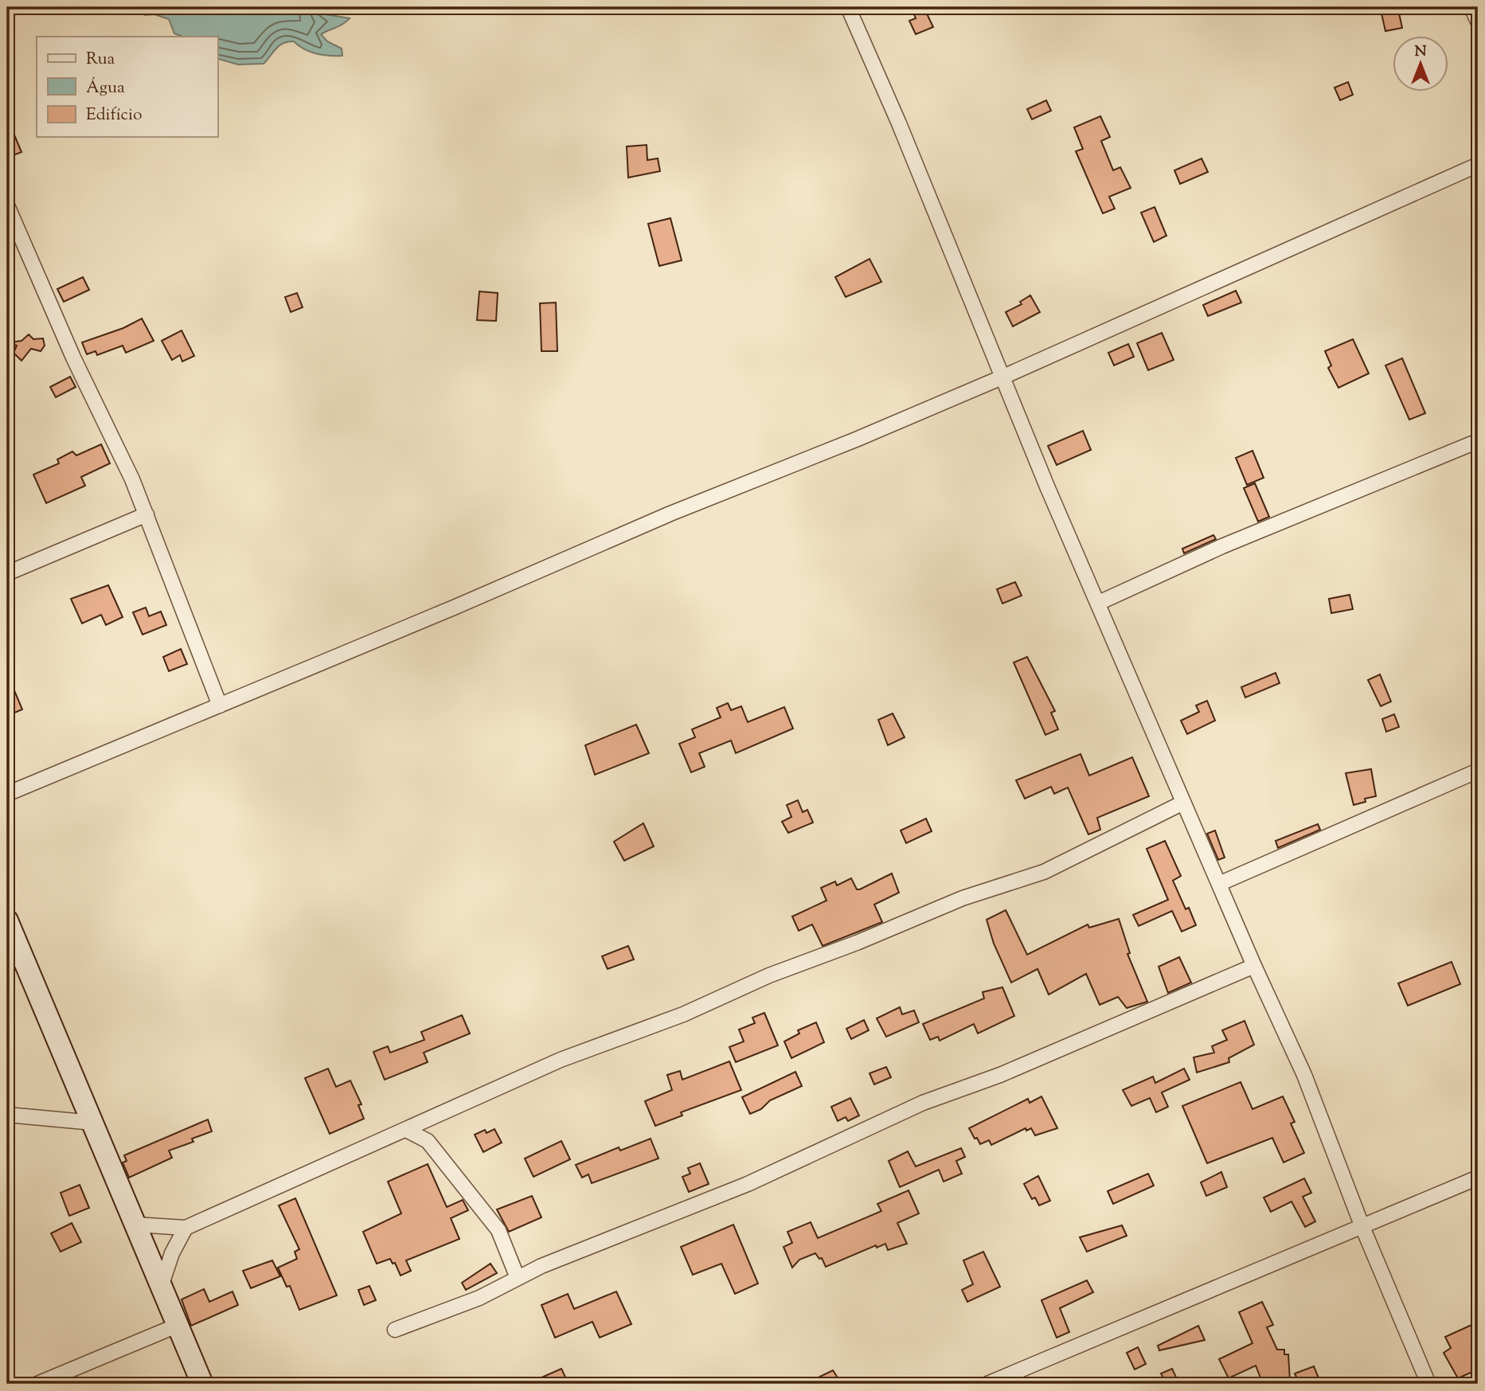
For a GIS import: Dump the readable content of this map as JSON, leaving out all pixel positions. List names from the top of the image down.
{
  "legend": ["Rua", "Água", "Edifício"],
  "north": "top"
}
